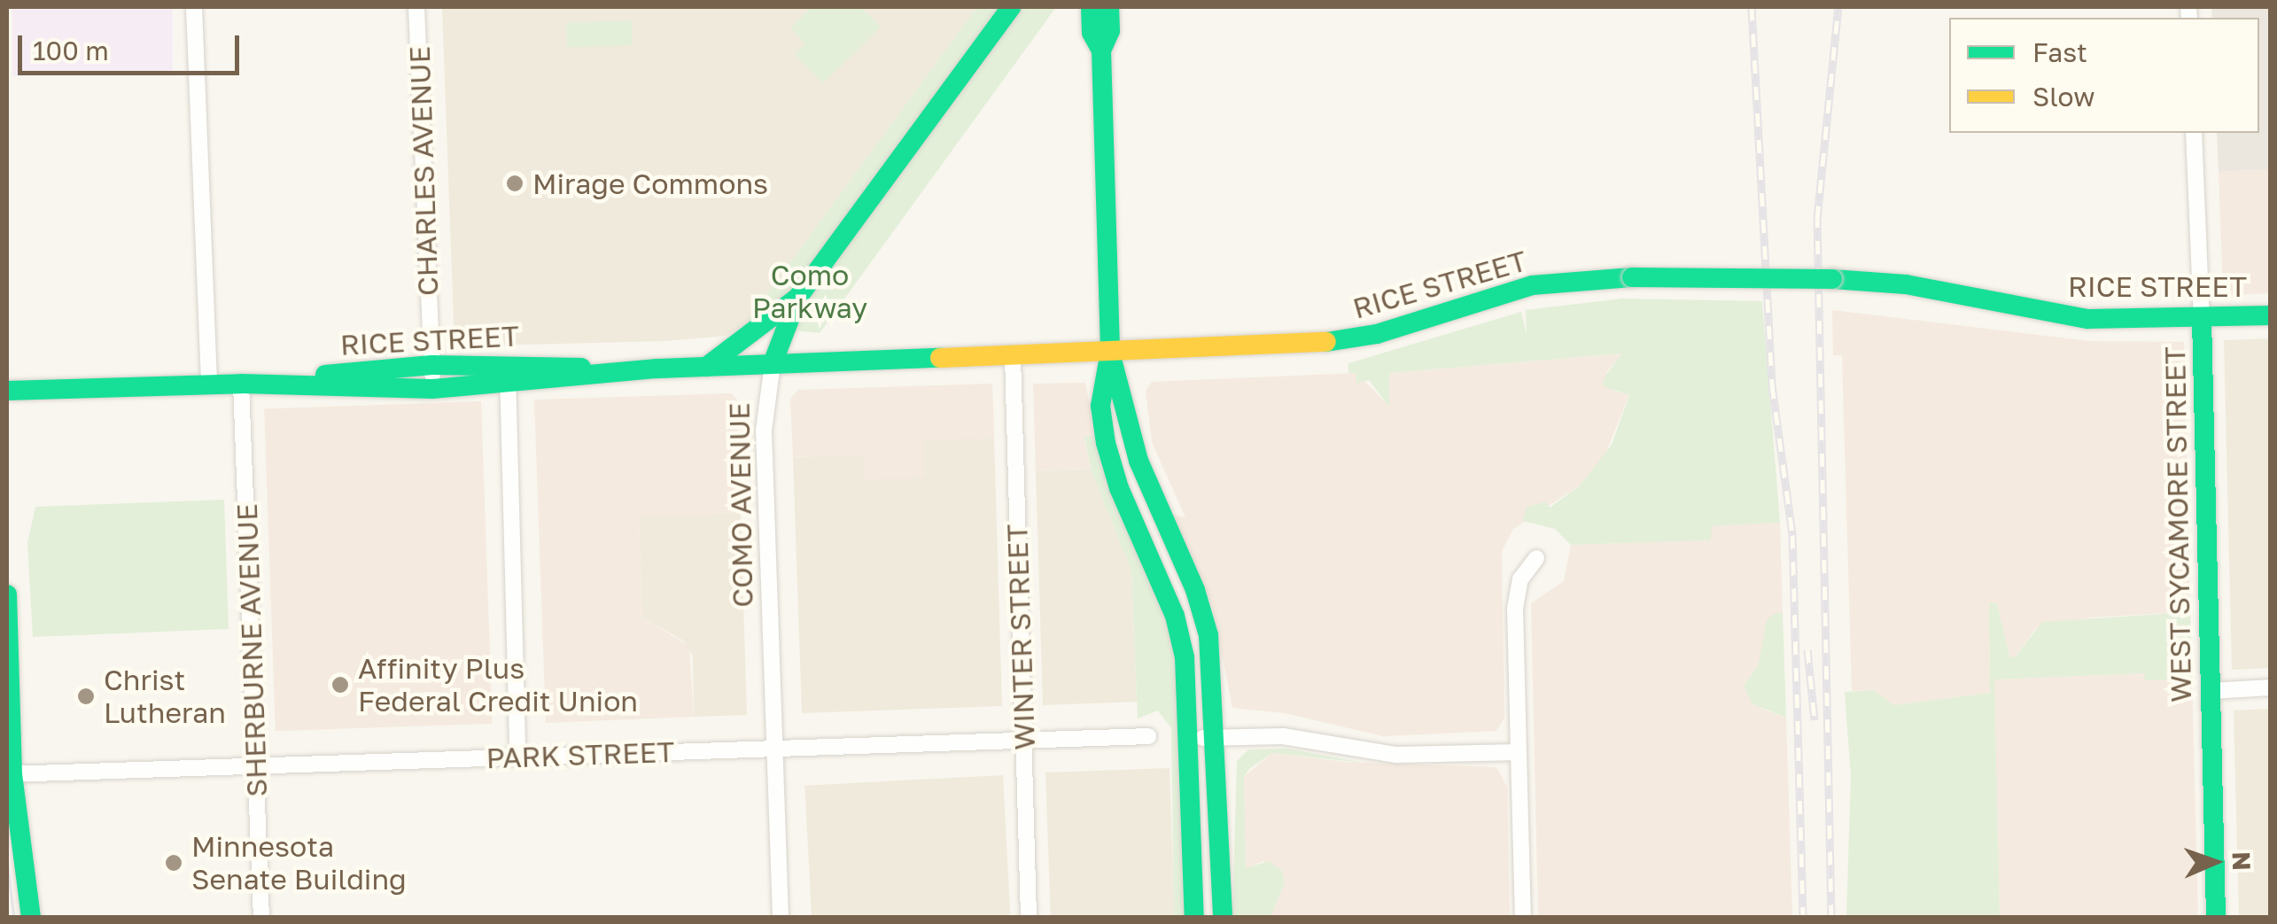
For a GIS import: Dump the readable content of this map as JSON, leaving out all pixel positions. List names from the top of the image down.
{
  "streets": {
    "main road": ["RICE STREET", "COMO AVENUE", "WEST SYCAMORE STREET"],
    "street": [
      "CHARLES AVENUE",
      "WINTER STREET",
      "SHERBURNE AVENUE",
      "PARK STREET"
    ]
  },
  "crossings": [
    ["CHARLES AVENUE", "RICE STREET"],
    ["RICE STREET", "COMO AVENUE"],
    ["RICE STREET", "WEST SYCAMORE STREET"],
    ["RICE STREET", "WINTER STREET"],
    ["RICE STREET", "SHERBURNE AVENUE"],
    ["COMO AVENUE", "PARK STREET"],
    ["WINTER STREET", "PARK STREET"],
    ["SHERBURNE AVENUE", "PARK STREET"]
  ],
  "parks": ["Como Parkway"],
  "places": [
    "Mirage Commons",
    "Affinity Plus Federal Credit Union",
    "Christ Lutheran",
    "Minnesota Senate Building"
  ],
  "legend": ["Fast", "Slow"],
  "scale_bar": "100 m",
  "north": "right"
}
